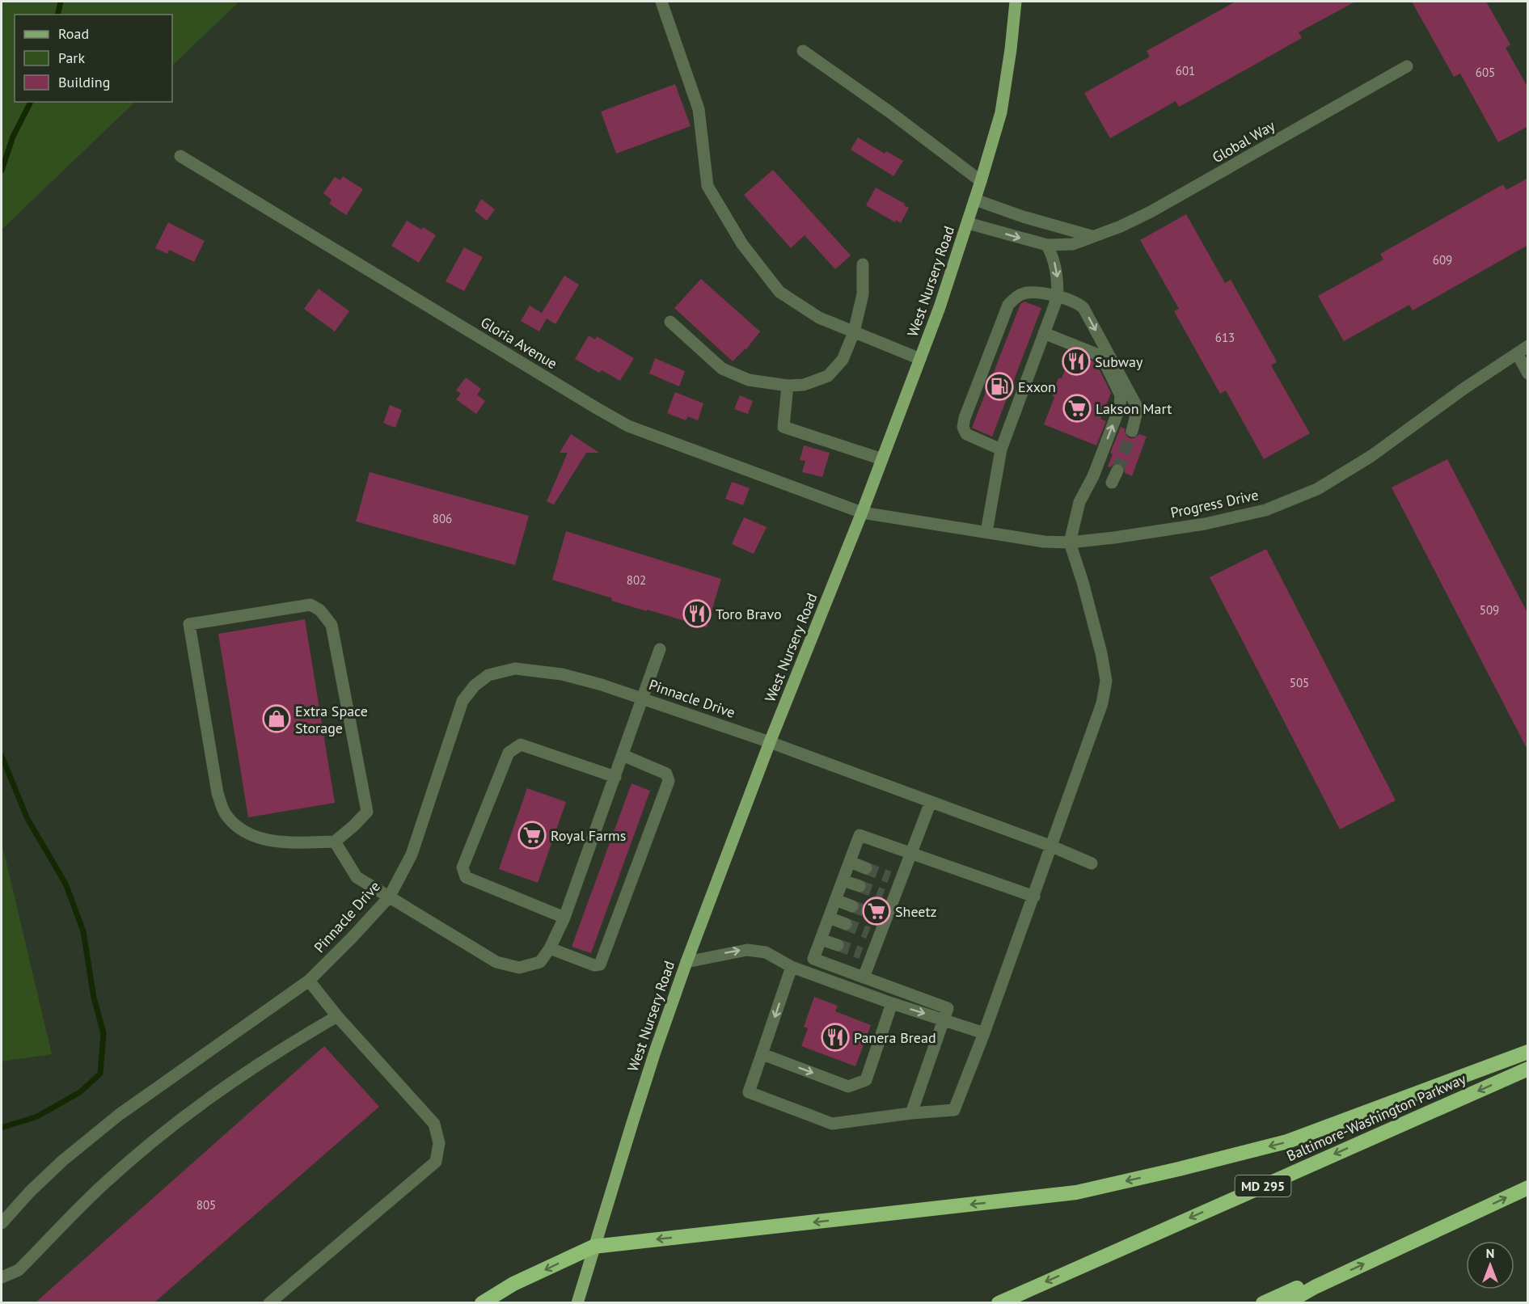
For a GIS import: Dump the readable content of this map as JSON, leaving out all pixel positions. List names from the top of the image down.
{
  "streets": {
    "highway": ["Baltimore-Washington Parkway", "MD 295"],
    "main road": ["West Nursery Road"],
    "street": [
      "Global Way",
      "Gloria Avenue",
      "Progress Drive",
      "Pinnacle Drive"
    ]
  },
  "crossings": [
    ["Global Way", "West Nursery Road"],
    ["West Nursery Road", "Gloria Avenue"],
    ["West Nursery Road", "Progress Drive"],
    ["West Nursery Road", "Pinnacle Drive"],
    ["Gloria Avenue", "Progress Drive"]
  ],
  "places": {
    "restaurant": ["Subway", "Toro Bravo", "Panera Bread"],
    "fuel station": ["Exxon"],
    "supermarket": ["Lakson Mart", "Royal Farms", "Sheetz"],
    "shop": ["Extra Space Storage"]
  },
  "house_numbers": [
    "601",
    "605",
    "609",
    "613",
    "806",
    "802",
    "509",
    "505",
    "805"
  ],
  "legend": ["Road", "Park", "Building"],
  "north": "top"
}
